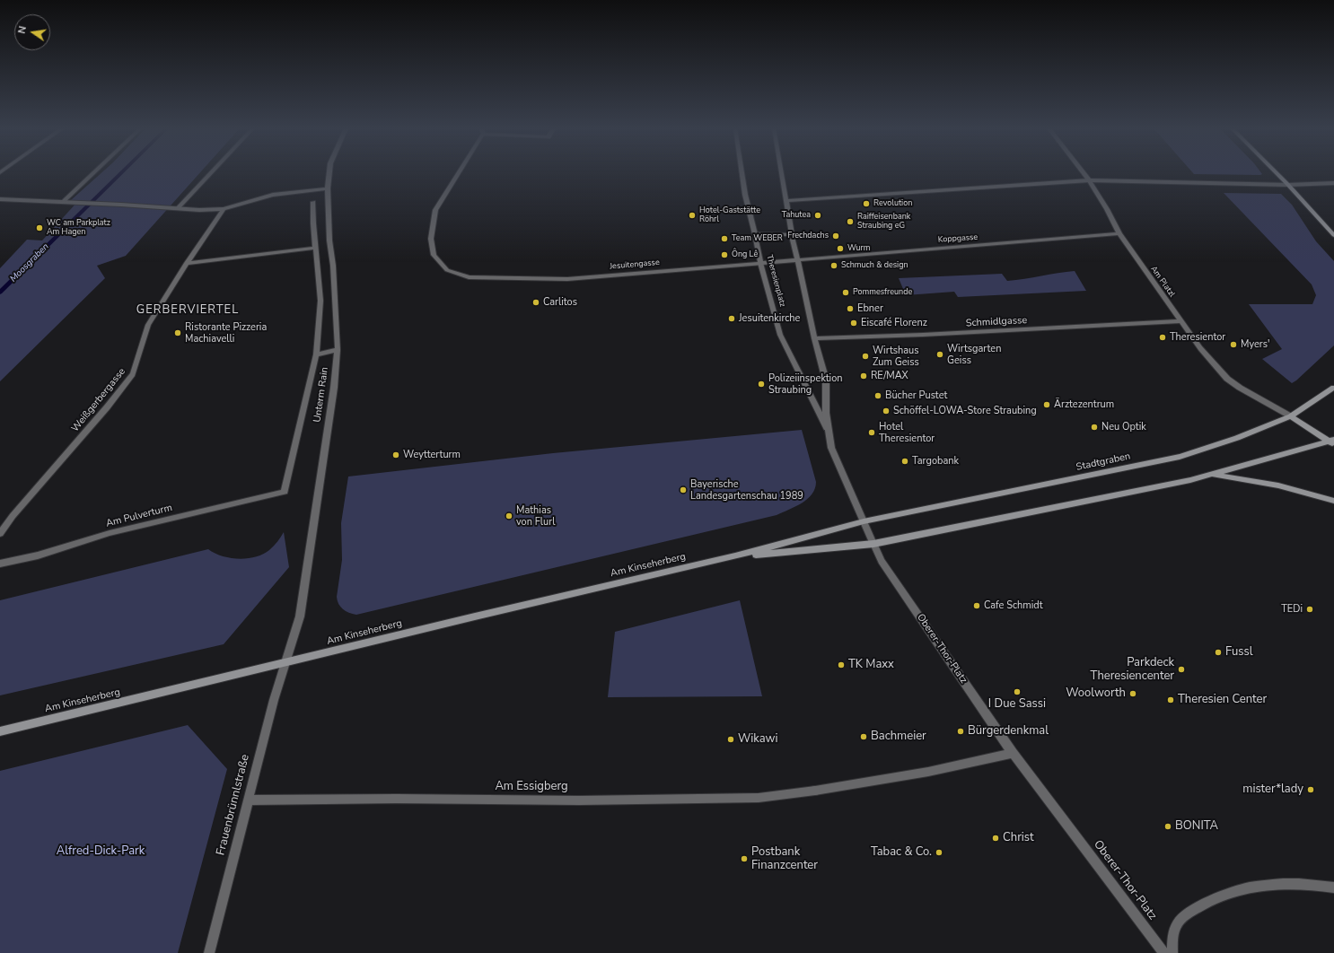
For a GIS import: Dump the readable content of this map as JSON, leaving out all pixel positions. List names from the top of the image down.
{
  "streets": {
    "main road": ["Stadtgraben", "Am Kinseherberg"],
    "street": [
      "Koppgasse",
      "Jesuitengasse",
      "Theresienplatz",
      "Am Platzl",
      "Schmidlgasse",
      "Unterm Rain",
      "Weißgerbergasse",
      "Am Pulverturm",
      "Oberer-Thor-Platz",
      "Am Essigberg",
      "Frauenbrünnlstraße"
    ]
  },
  "crossings": [
    ["Koppgasse", "Jesuitengasse"],
    ["Koppgasse", "Theresienplatz"],
    ["Koppgasse", "Am Platzl"],
    ["Jesuitengasse", "Theresienplatz"],
    ["Theresienplatz", "Schmidlgasse"],
    ["Theresienplatz", "Stadtgraben"],
    ["Theresienplatz", "Am Kinseherberg"],
    ["Theresienplatz", "Oberer-Thor-Platz"],
    ["Am Platzl", "Schmidlgasse"],
    ["Am Platzl", "Stadtgraben"],
    ["Unterm Rain", "Am Kinseherberg"],
    ["Unterm Rain", "Frauenbrünnlstraße"],
    ["Stadtgraben", "Am Kinseherberg"],
    ["Am Kinseherberg", "Oberer-Thor-Platz"],
    ["Am Kinseherberg", "Frauenbrünnlstraße"],
    ["Oberer-Thor-Platz", "Am Essigberg"],
    ["Am Essigberg", "Frauenbrünnlstraße"]
  ],
  "districts": ["GERBERVIERTEL"],
  "water": ["Moosgraben"],
  "parks": ["Alfred-Dick-Park"],
  "places": [
    "Revolution",
    "Hotel-Gaststätte Röhrl",
    "Tahutea",
    "Raiffeisenbank Straubing eG",
    "WC am Parkplatz Am Hagen",
    "Frechdachs",
    "Team WEBER",
    "Wurm",
    "Ông Lê",
    "Schmuch & design",
    "Pommesfreunde",
    "Carlitos",
    "Ebner",
    "Jesuitenkirche",
    "Eiscafé Florenz",
    "Ristorante Pizzeria Machiavelli",
    "Theresientor",
    "Myers'",
    "Wirtsgarten Geiss",
    "Wirtshaus Zum Geiss",
    "RE/MAX",
    "Polizeiinspektion Straubing",
    "Bücher Pustet",
    "Ärztezentrum",
    "Schöffel-LOWA-Store Straubing",
    "Neu Optik",
    "Hotel Theresientor",
    "Weytterturm",
    "Targobank",
    "Bayerische Landesgartenschau 1989",
    "Mathias von Flurl",
    "Cafe Schmidt",
    "TEDi",
    "Fussl",
    "TK Maxx",
    "Parkdeck Theresiencenter",
    "I Due Sassi",
    "Woolworth",
    "Theresien Center",
    "Bürgerdenkmal",
    "Bachmeier",
    "Wikawi",
    "mister*lady",
    "BONITA",
    "Christ",
    "Tabac & Co.",
    "Postbank Finanzcenter"
  ],
  "north": "left"
}
